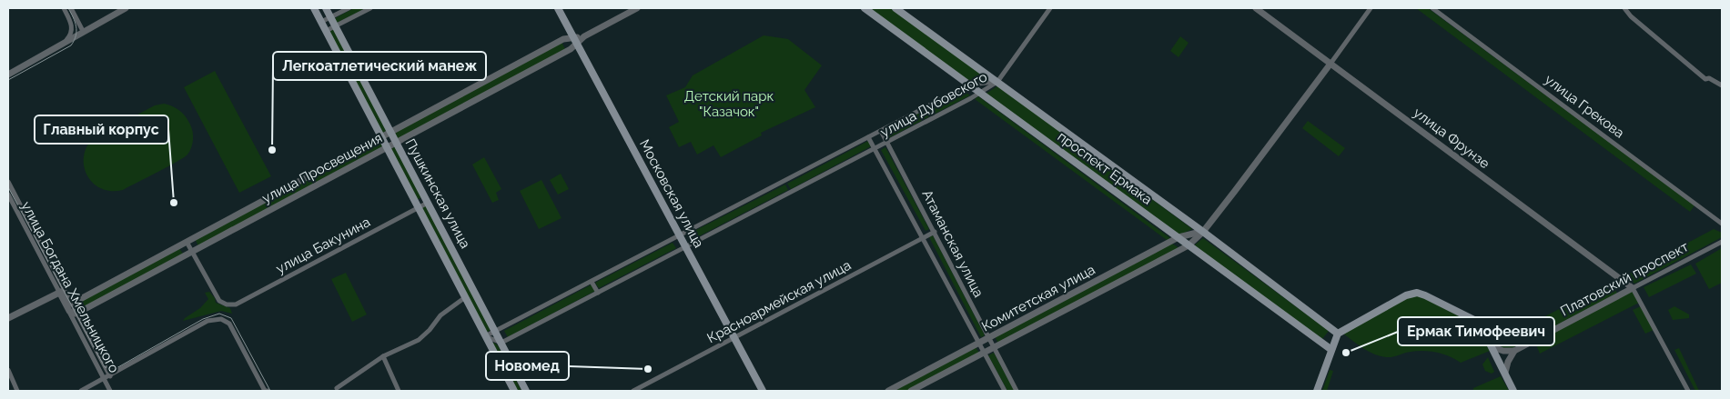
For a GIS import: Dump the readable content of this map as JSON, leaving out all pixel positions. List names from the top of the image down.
{
  "streets": {
    "main road": ["проспект Ермака", "Пушкинская улица", "Московская улица"],
    "street": [
      "улица Дубовского",
      "улица Грекова",
      "улица Фрунзе",
      "улица Просвещения",
      "Атаманская улица",
      "улица Бакунина",
      "Платовский проспект",
      "улица Богдана Хмельницкого",
      "Комитетская улица",
      "Красноармейская улица"
    ]
  },
  "crossings": [
    ["улица Дубовского", "проспект Ермака"],
    ["улица Дубовского", "Пушкинская улица"],
    ["улица Дубовского", "Московская улица"],
    ["улица Дубовского", "Атаманская улица"],
    ["улица Фрунзе", "Платовский проспект"],
    ["улица Фрунзе", "Комитетская улица"],
    ["улица Просвещения", "Пушкинская улица"],
    ["улица Просвещения", "Московская улица"],
    ["улица Просвещения", "улица Бакунина"],
    ["улица Просвещения", "улица Богдана Хмельницкого"],
    ["проспект Ермака", "Комитетская улица"],
    ["Пушкинская улица", "улица Бакунина"],
    ["Московская улица", "Красноармейская улица"],
    ["Атаманская улица", "Комитетская улица"],
    ["Атаманская улица", "Красноармейская улица"]
  ],
  "parks": ["Детский парк \"Казачок\""],
  "places": [
    "Легкоатлетический манеж",
    "Главный корпус",
    "Ермак Тимофеевич",
    "Новомед"
  ]
}
